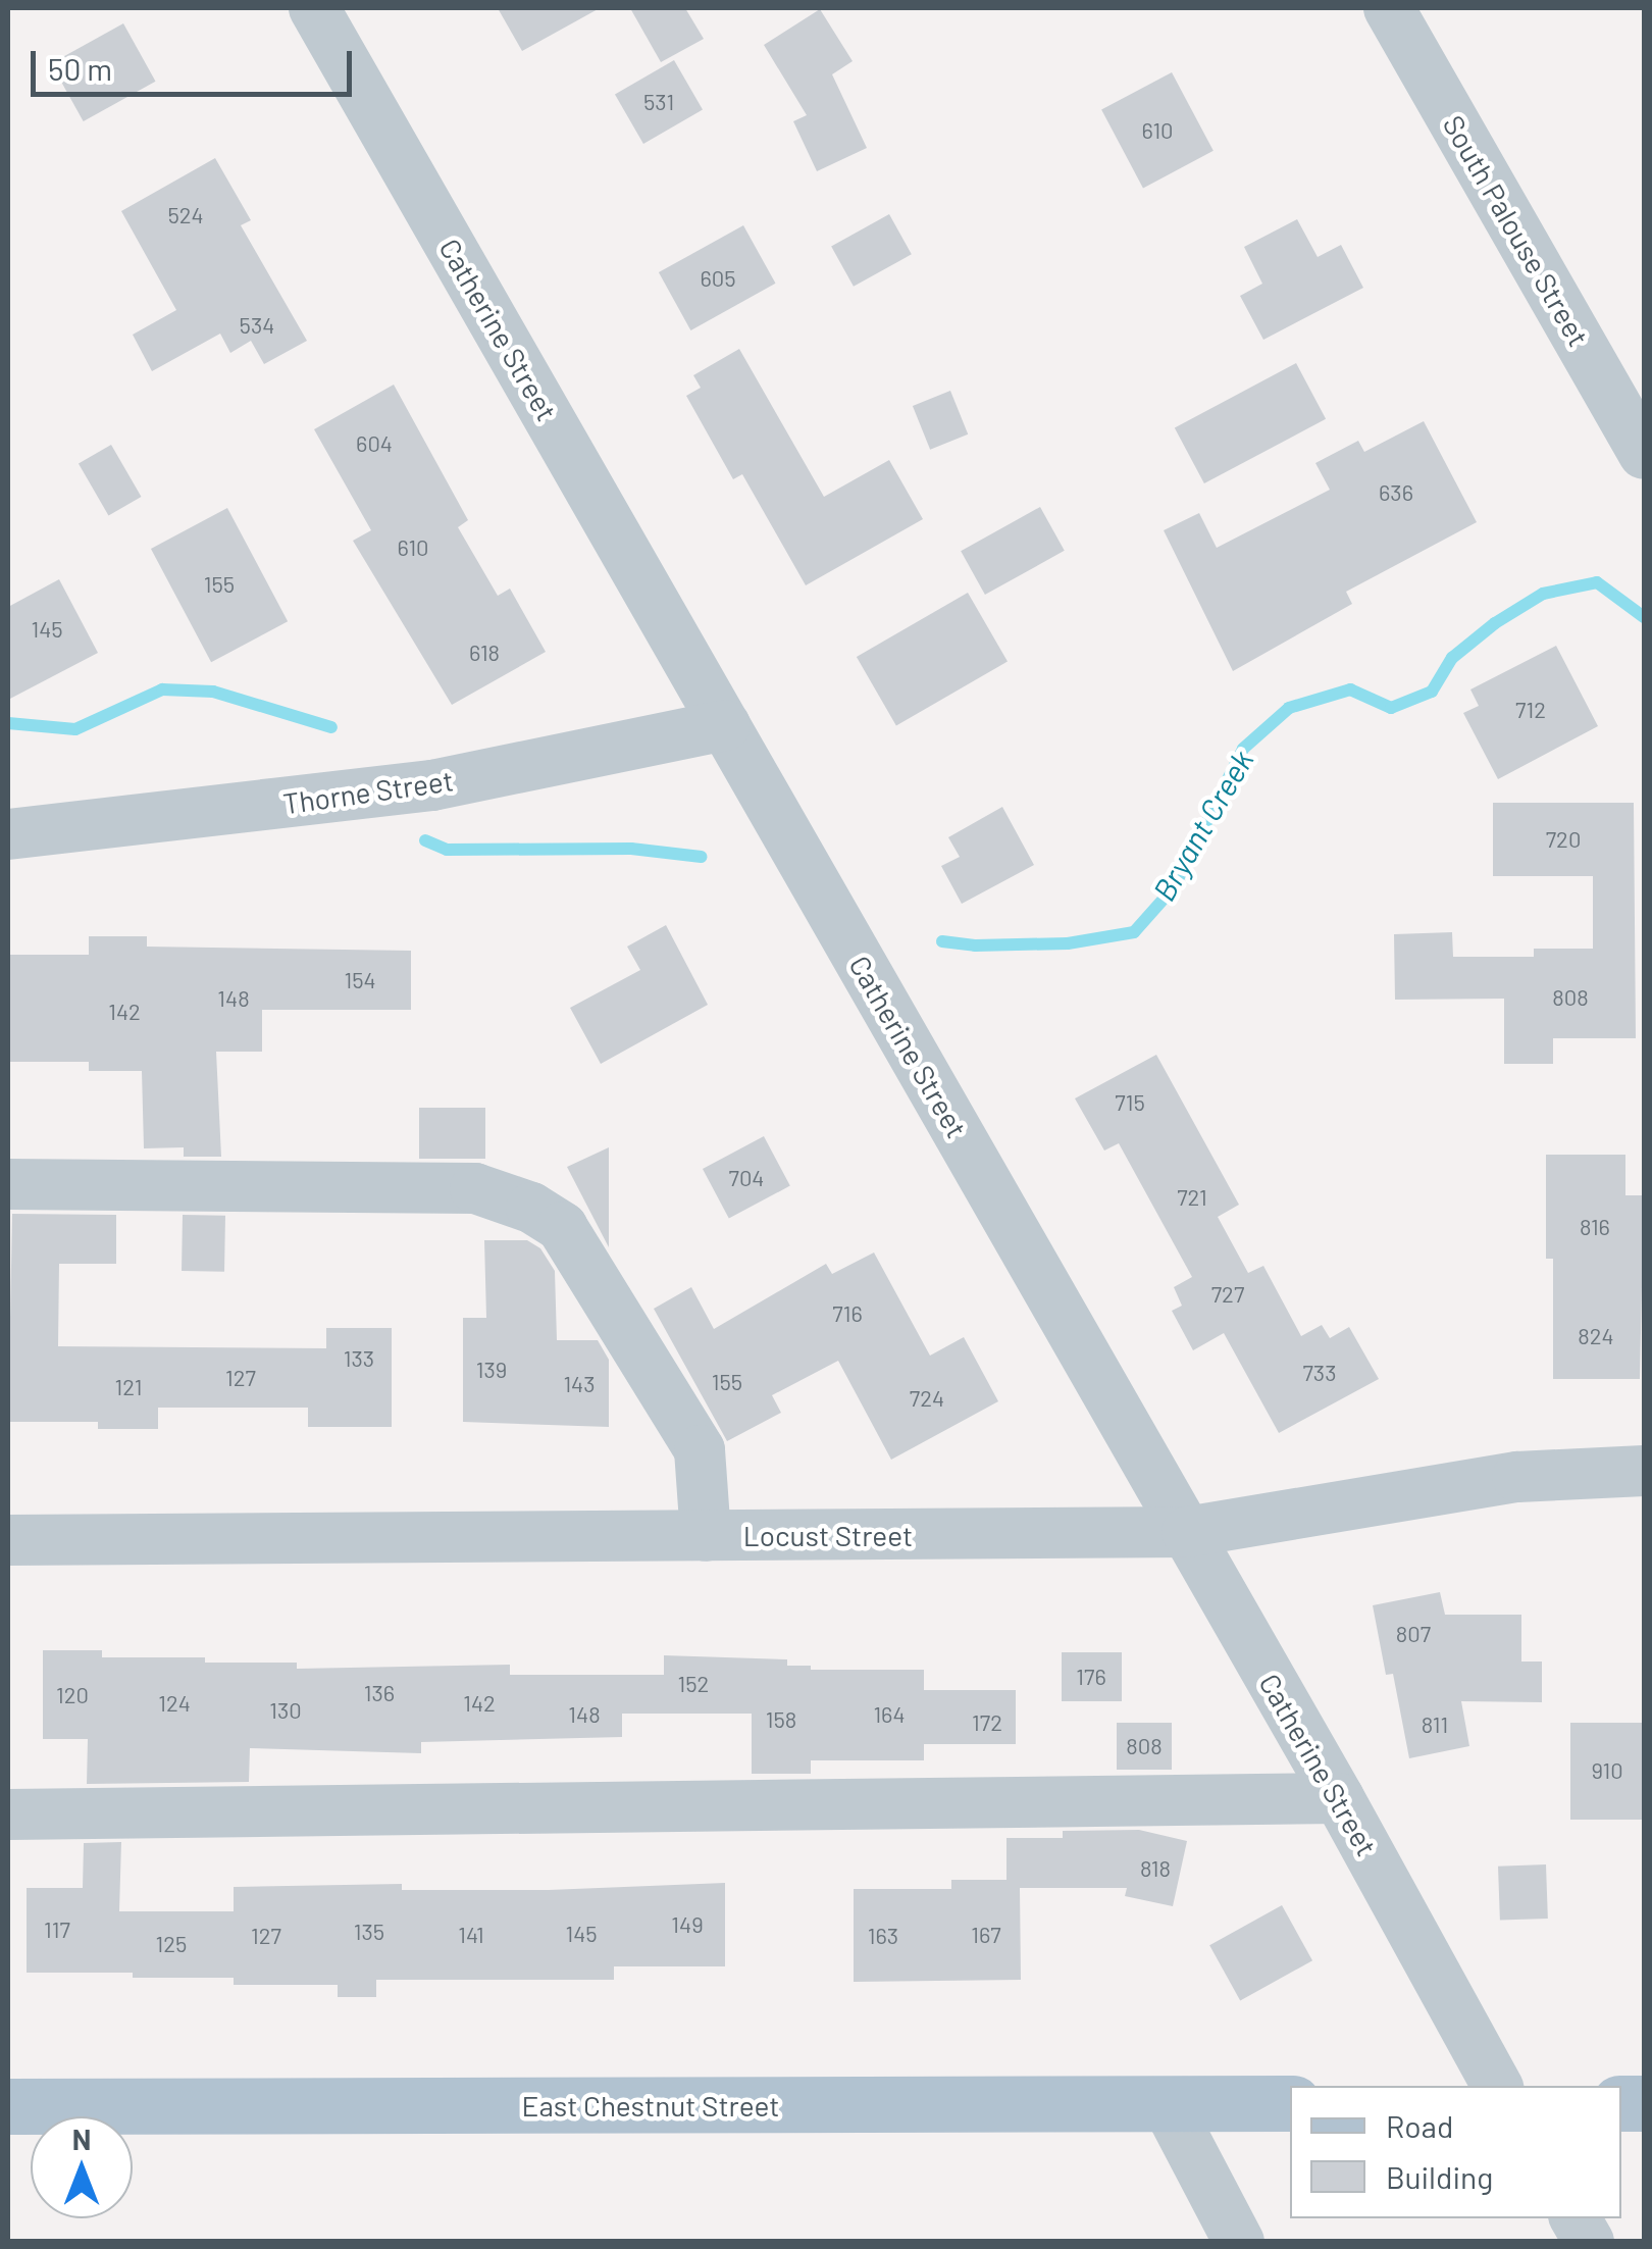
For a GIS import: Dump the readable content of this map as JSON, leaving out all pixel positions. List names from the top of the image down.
{
  "streets": {
    "main road": ["East Chestnut Street"],
    "street": [
      "South Palouse Street",
      "Catherine Street",
      "Thorne Street",
      "Locust Street"
    ]
  },
  "crossings": [
    ["Catherine Street", "Thorne Street"],
    ["Catherine Street", "Locust Street"]
  ],
  "water": ["Bryant Creek"],
  "house_numbers": [
    "531",
    "610",
    "524",
    "605",
    "534",
    "604",
    "636",
    "610",
    "155",
    "145",
    "618",
    "712",
    "720",
    "154",
    "808",
    "148",
    "142",
    "715",
    "704",
    "721",
    "816",
    "727",
    "716",
    "824",
    "133",
    "139",
    "733",
    "127",
    "155",
    "143",
    "121",
    "724",
    "807",
    "176",
    "152",
    "136",
    "120",
    "124",
    "142",
    "130",
    "148",
    "164",
    "158",
    "172",
    "811",
    "808",
    "910",
    "818",
    "149",
    "117",
    "135",
    "145",
    "141",
    "167",
    "127",
    "163",
    "125"
  ],
  "legend": ["Road", "Building"],
  "scale_bar": "50 m",
  "north": "top"
}
